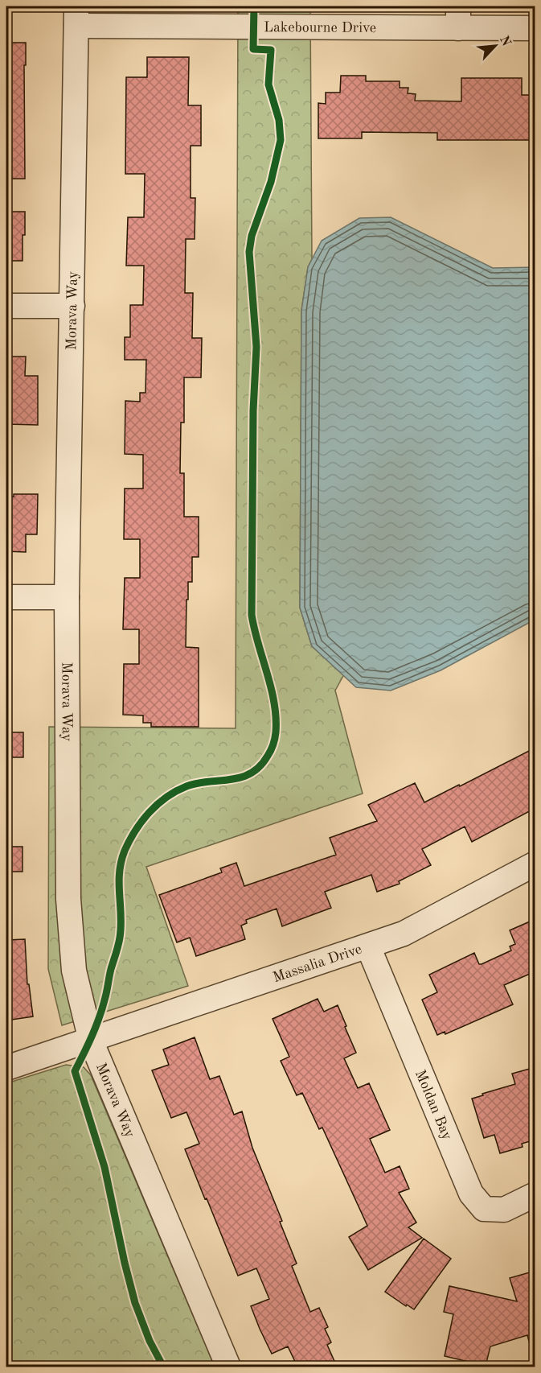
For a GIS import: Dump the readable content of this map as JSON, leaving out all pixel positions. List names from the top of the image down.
{
  "streets": {
    "street": [
      "Lakebourne Drive",
      "Morava Way",
      "Massalia Drive",
      "Moldan Bay"
    ]
  },
  "crossings": [
    ["Lakebourne Drive", "Morava Way"],
    ["Morava Way", "Massalia Drive"],
    ["Massalia Drive", "Moldan Bay"]
  ],
  "north": "top right"
}
